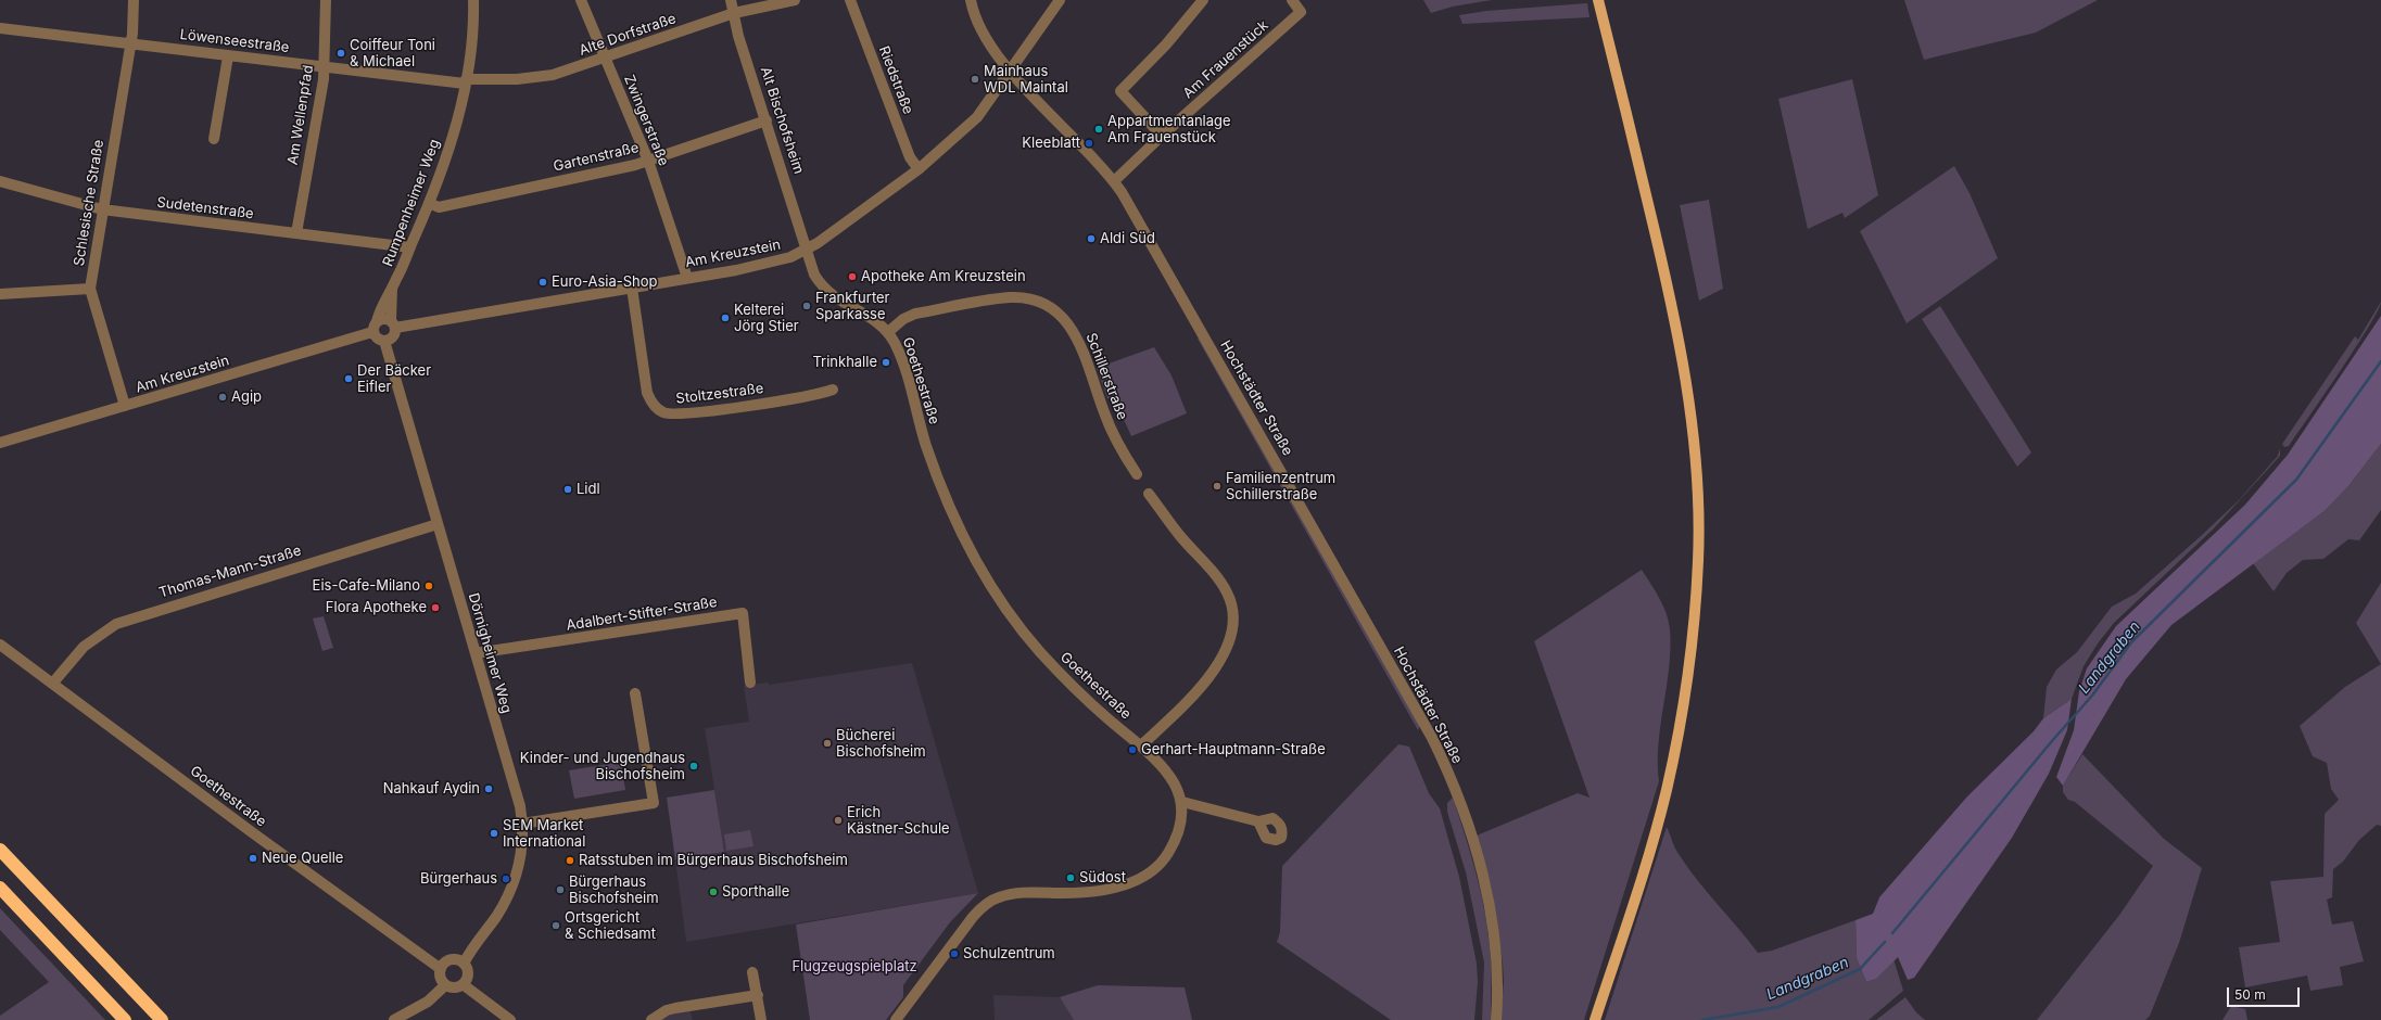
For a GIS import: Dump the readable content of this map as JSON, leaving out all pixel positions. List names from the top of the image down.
{
  "streets": {
    "street": [
      "Alte Dorfstraße",
      "Löwenseestraße",
      "Am Frauenstück",
      "Riedstraße",
      "Am Wellenpfad",
      "Zwingerstraße",
      "Alt Bischofsheim",
      "Gartenstraße",
      "Schlesische Straße",
      "Rumpenheimer Weg",
      "Sudetenstraße",
      "Am Kreuzstein",
      "Schillerstraße",
      "Goethestraße",
      "Stoltzestraße",
      "Hochstädter Straße",
      "Thomas-Mann-Straße",
      "Adalbert-Stifter-Straße",
      "Dörnigheimer Weg"
    ]
  },
  "crossings": [
    ["Alte Dorfstraße", "Löwenseestraße"],
    ["Alte Dorfstraße", "Zwingerstraße"],
    ["Alte Dorfstraße", "Alt Bischofsheim"],
    ["Alte Dorfstraße", "Rumpenheimer Weg"],
    ["Löwenseestraße", "Am Wellenpfad"],
    ["Löwenseestraße", "Schlesische Straße"],
    ["Löwenseestraße", "Rumpenheimer Weg"],
    ["Am Frauenstück", "Hochstädter Straße"],
    ["Riedstraße", "Am Kreuzstein"],
    ["Am Wellenpfad", "Sudetenstraße"],
    ["Zwingerstraße", "Gartenstraße"],
    ["Zwingerstraße", "Am Kreuzstein"],
    ["Alt Bischofsheim", "Gartenstraße"],
    ["Alt Bischofsheim", "Am Kreuzstein"],
    ["Alt Bischofsheim", "Goethestraße"],
    ["Gartenstraße", "Rumpenheimer Weg"],
    ["Schlesische Straße", "Sudetenstraße"],
    ["Schlesische Straße", "Am Kreuzstein"],
    ["Rumpenheimer Weg", "Sudetenstraße"],
    ["Rumpenheimer Weg", "Am Kreuzstein"],
    ["Rumpenheimer Weg", "Dörnigheimer Weg"],
    ["Am Kreuzstein", "Goethestraße"],
    ["Am Kreuzstein", "Stoltzestraße"],
    ["Am Kreuzstein", "Hochstädter Straße"],
    ["Am Kreuzstein", "Dörnigheimer Weg"],
    ["Schillerstraße", "Goethestraße"],
    ["Goethestraße", "Thomas-Mann-Straße"],
    ["Goethestraße", "Dörnigheimer Weg"],
    ["Thomas-Mann-Straße", "Dörnigheimer Weg"],
    ["Adalbert-Stifter-Straße", "Dörnigheimer Weg"]
  ],
  "water": ["Landgraben"],
  "parks": ["Flugzeugspielplatz"],
  "places": [
    "Coiffeur Toni & Michael",
    "Mainhaus WDL Maintal",
    "Appartmentanlage Am Frauenstück",
    "Kleeblatt",
    "Aldi Süd",
    "Apotheke Am Kreuzstein",
    "Euro-Asia-Shop",
    "Frankfurter Sparkasse",
    "Kelterei Jörg Stier",
    "Trinkhalle",
    "Der Bäcker Eifler",
    "Agip",
    "Familienzentrum Schillerstraße",
    "Lidl",
    "Eis-Cafe-Milano",
    "Flora Apotheke",
    "Bücherei Bischofsheim",
    "Gerhart-Hauptmann-Straße",
    "Kinder- und Jugendhaus Bischofsheim",
    "Nahkauf Aydin",
    "Erich Kästner-Schule",
    "SEM Market International",
    "Neue Quelle",
    "Ratsstuben im Bürgerhaus Bischofsheim",
    "Südost",
    "Bürgerhaus",
    "Bürgerhaus Bischofsheim",
    "Sporthalle",
    "Ortsgericht & Schiedsamt",
    "Schulzentrum"
  ],
  "scale_bar": "50 m"
}
